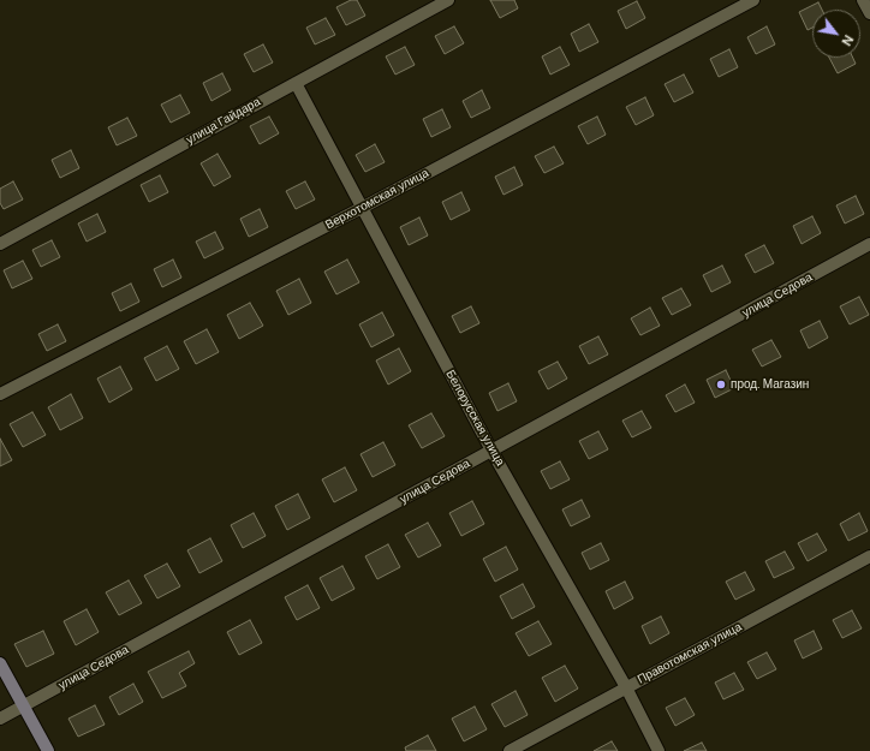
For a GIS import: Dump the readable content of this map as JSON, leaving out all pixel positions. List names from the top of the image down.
{
  "streets": {
    "street": [
      "улица Гайдара",
      "Верхотомская улица",
      "улица Седова",
      "Белорусская улица",
      "Правотомская улица"
    ]
  },
  "crossings": [
    ["улица Гайдара", "Белорусская улица"],
    ["Верхотомская улица", "Белорусская улица"],
    ["улица Седова", "Белорусская улица"],
    ["Белорусская улица", "Правотомская улица"]
  ],
  "places": ["прод. Магазин"],
  "north": "bottom right"
}
